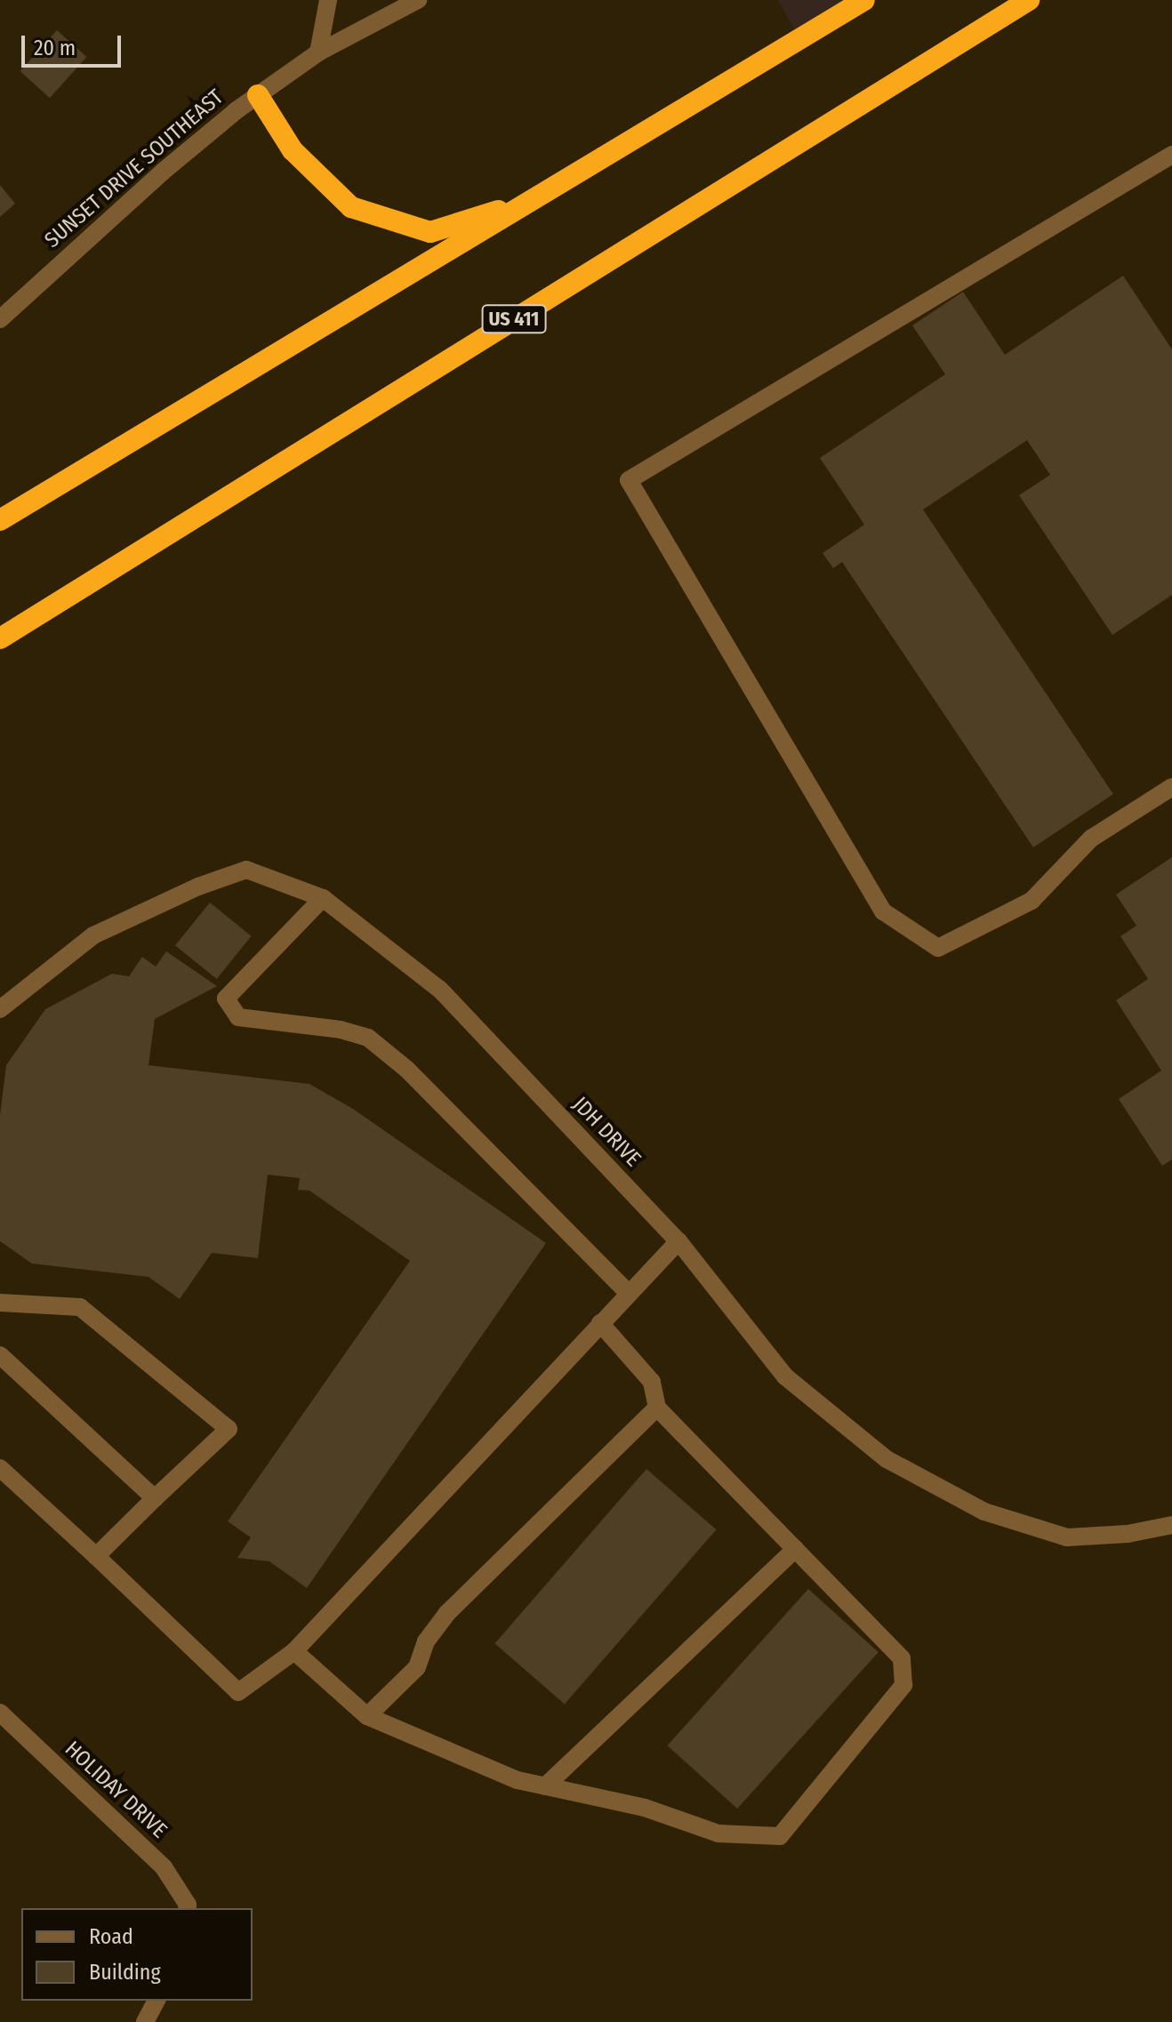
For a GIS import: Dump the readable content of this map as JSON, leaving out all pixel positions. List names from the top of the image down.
{
  "streets": {
    "highway": ["US 411"],
    "street": ["SUNSET DRIVE SOUTHEAST", "JDH DRIVE", "HOLIDAY DRIVE"]
  },
  "legend": ["Road", "Building"],
  "scale_bar": "20 m"
}
